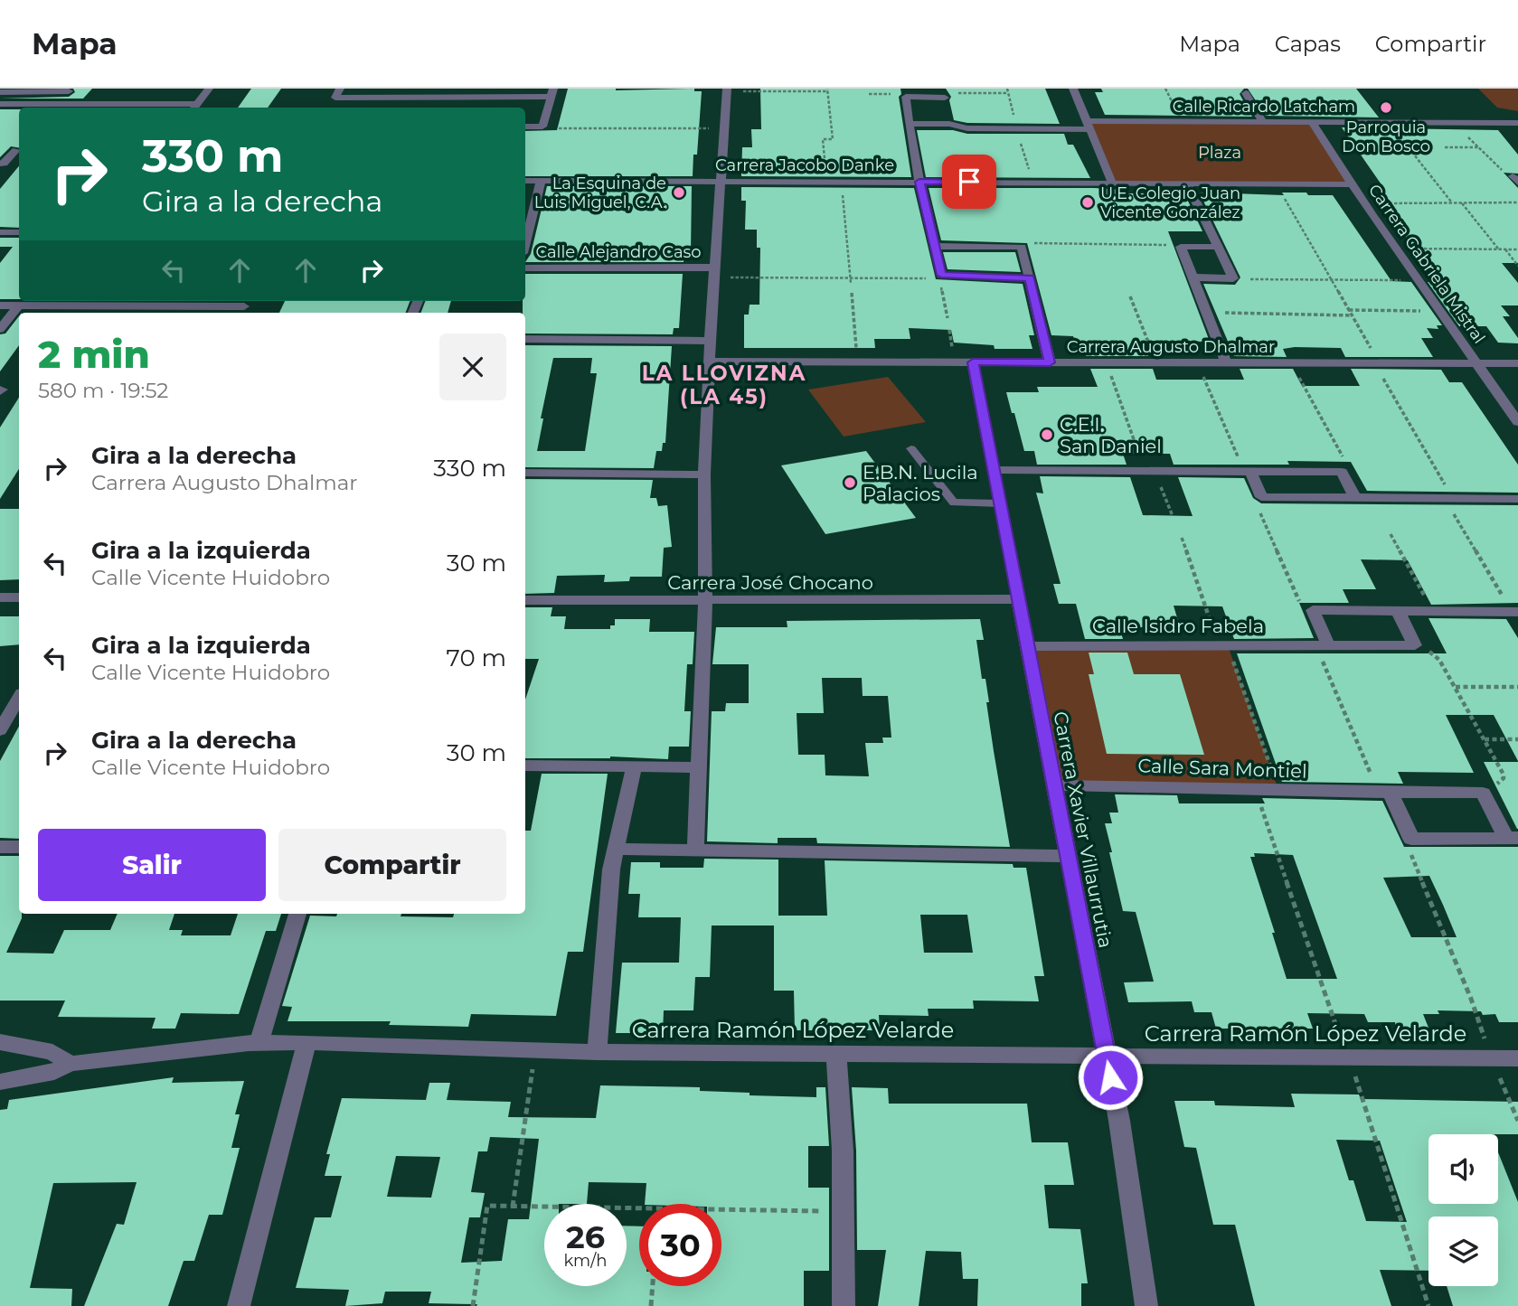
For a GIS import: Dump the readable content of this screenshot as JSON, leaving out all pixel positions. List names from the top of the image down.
{
  "streets": {
    "street": [
      "Calle Ricardo Latcham",
      "Carrera Jacobo Danke",
      "Calle Alejandro Caso",
      "Carrera Gabriela Mistral",
      "Carrera Augusto Dhalmar",
      "Carrera José Chocano",
      "Calle Isidro Fabela",
      "Calle Sara Montiel",
      "Carrera Xavier Villaurrutia",
      "Carrera Ramón López Velarde"
    ]
  },
  "crossings": [
    ["Calle Ricardo Latcham", "Carrera Gabriela Mistral"],
    ["Carrera Jacobo Danke", "Carrera Gabriela Mistral"],
    ["Carrera Gabriela Mistral", "Carrera Augusto Dhalmar"],
    ["Carrera Augusto Dhalmar", "Carrera Xavier Villaurrutia"],
    ["Carrera José Chocano", "Carrera Xavier Villaurrutia"],
    ["Calle Isidro Fabela", "Carrera Xavier Villaurrutia"],
    ["Calle Sara Montiel", "Carrera Xavier Villaurrutia"],
    ["Carrera Xavier Villaurrutia", "Carrera Ramón López Velarde"]
  ],
  "districts": ["LA LLOVIZNA (LA 45)"],
  "parks": ["Plaza"],
  "places": [
    "Parroquia Don Bosco",
    "La Esquina de Luis Miguel, C.A.",
    "U.E. Colegio Juan Vicente González",
    "C.E.I. San Daniel",
    "E.B.N. Lucila Palacios"
  ],
  "page": {
    "header": "Mapa",
    "nav": ["Mapa", "Capas", "Compartir"],
    "turn": ["330 m", "Gira a la derecha"],
    "heading": ["2 min", "580 m · 19:52"],
    "list": [
      {
        "name": "Gira a la derecha",
        "note": "Carrera Augusto Dhalmar",
        "value": "330 m"
      },
      {
        "name": "Gira a la izquierda",
        "note": "Calle Vicente Huidobro",
        "value": "30 m"
      },
      {
        "name": "Gira a la izquierda",
        "note": "Calle Vicente Huidobro",
        "value": "70 m"
      },
      {
        "name": "Gira a la derecha",
        "note": "Calle Vicente Huidobro",
        "value": "30 m"
      }
    ],
    "buttons": ["Salir", "Compartir"],
    "speed": "26 km/h",
    "limit": "30"
  }
}
